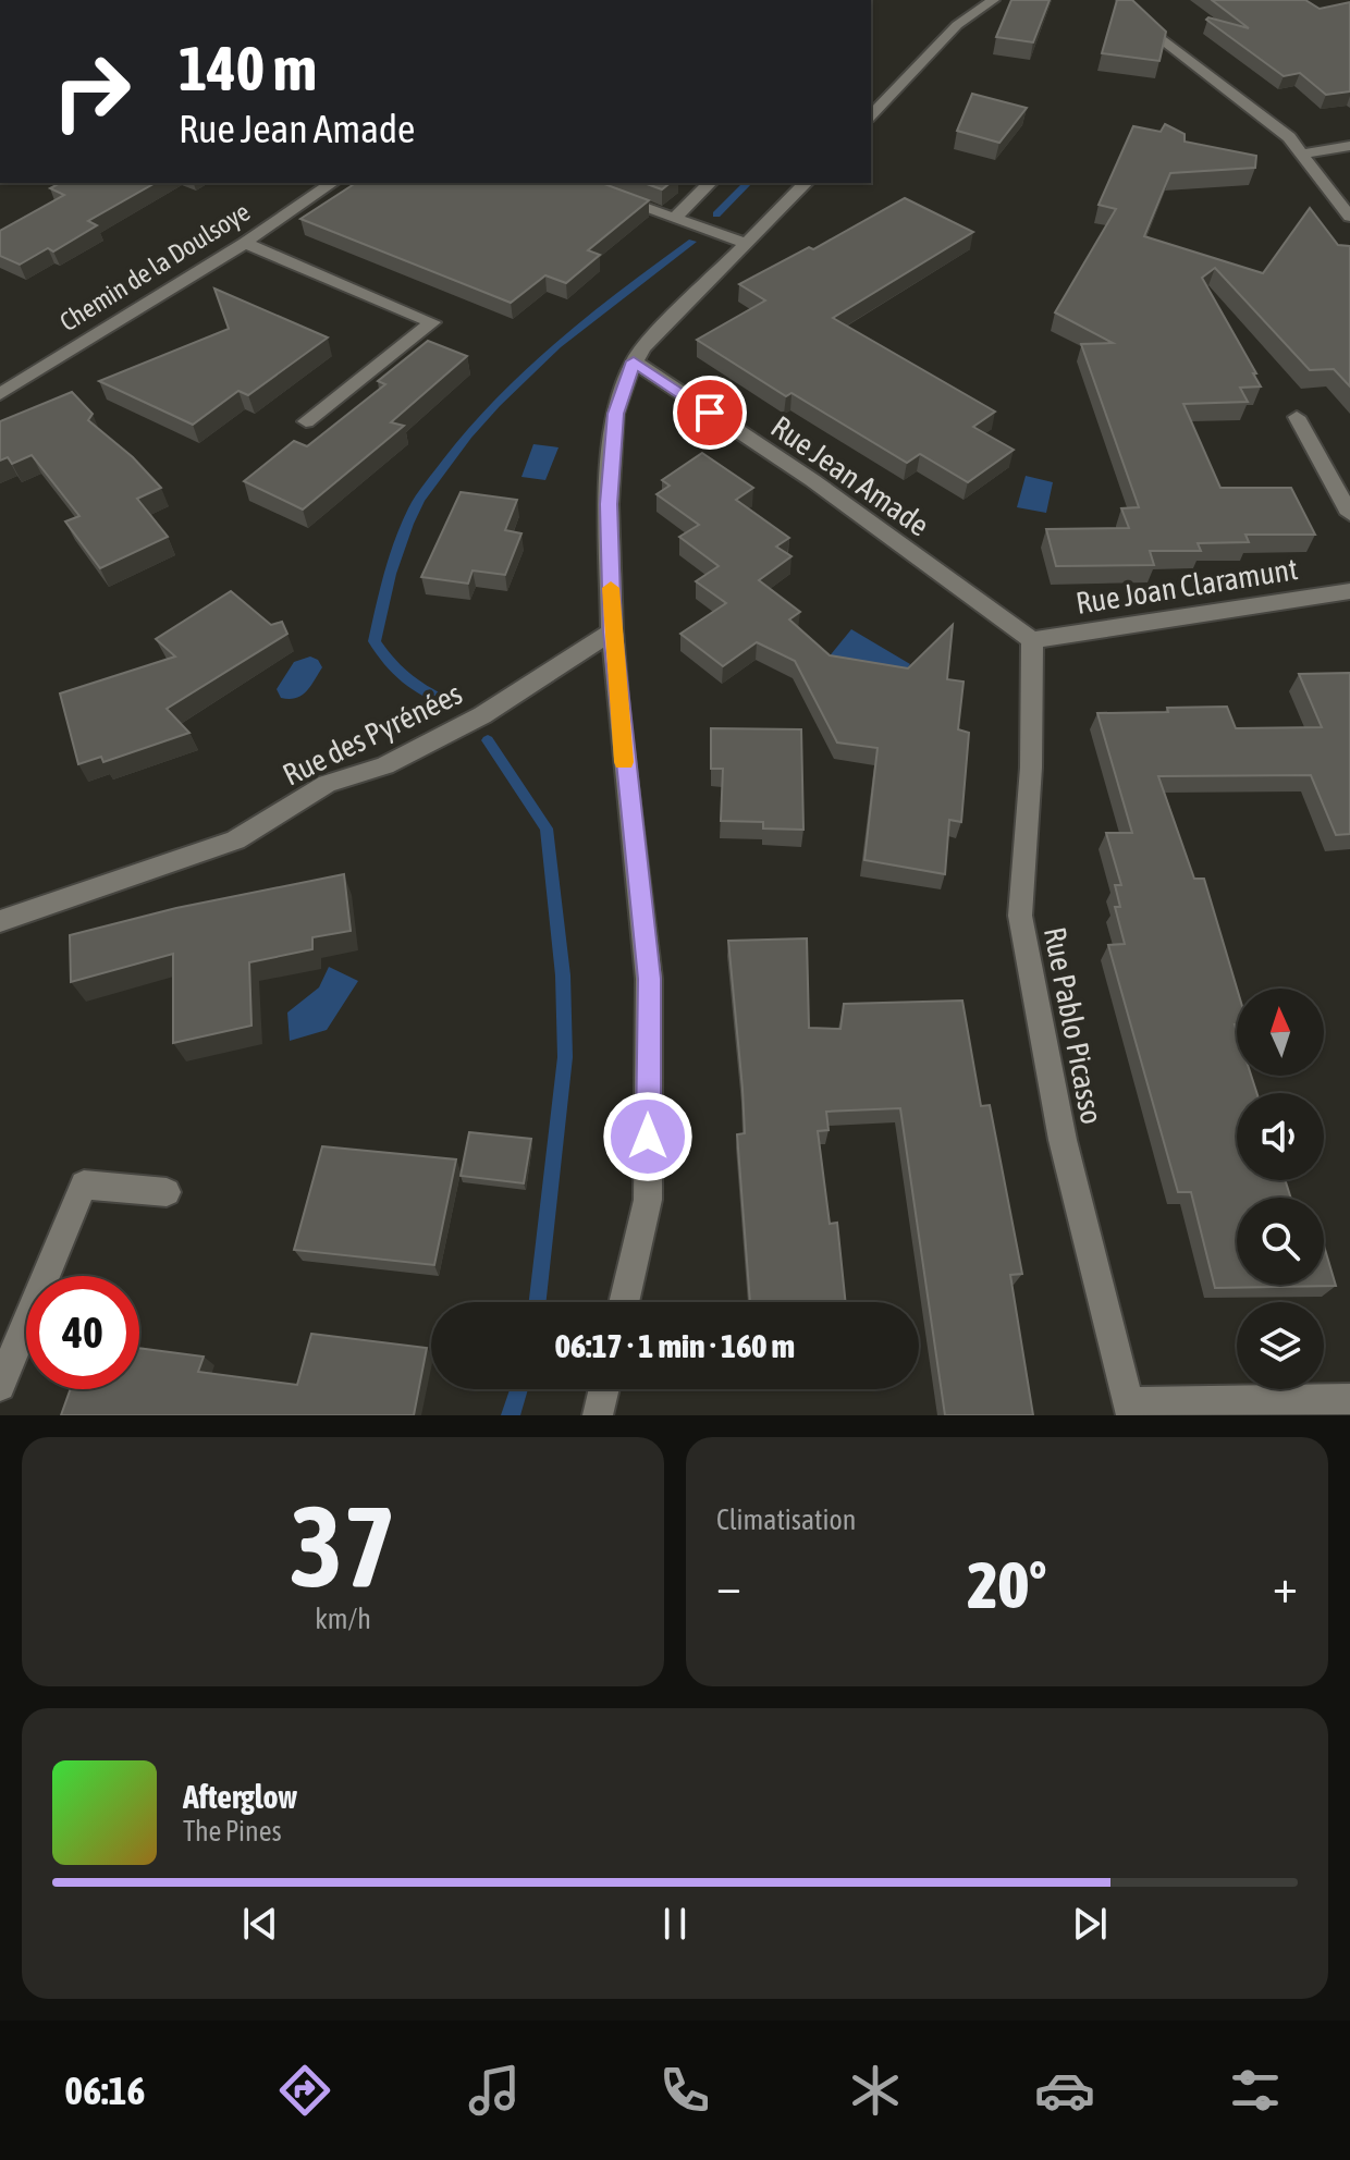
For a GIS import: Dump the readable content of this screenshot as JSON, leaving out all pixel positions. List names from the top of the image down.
{
  "streets": {
    "street": [
      "Chemin de la Doulsoye",
      "Rue Jean Amade",
      "Rue Joan Claramunt",
      "Rue des Pyrénées",
      "Rue Pablo Picasso"
    ]
  },
  "crossings": [
    ["Rue Jean Amade", "Rue Joan Claramunt"],
    ["Rue Jean Amade", "Rue Pablo Picasso"],
    ["Rue Joan Claramunt", "Rue Pablo Picasso"]
  ],
  "north": "top",
  "page": {
    "turn": ["140 m", "Rue Jean Amade"],
    "limit": "40",
    "trip": "06:17 · 1 min · 160 m",
    "tile": [
      ["37", "km/h"],
      "Climatisation"
    ],
    "heat": ["−", "20°", "+"],
    "song": ["Afterglow", "The Pines"],
    "tabs": "06:16"
  }
}
